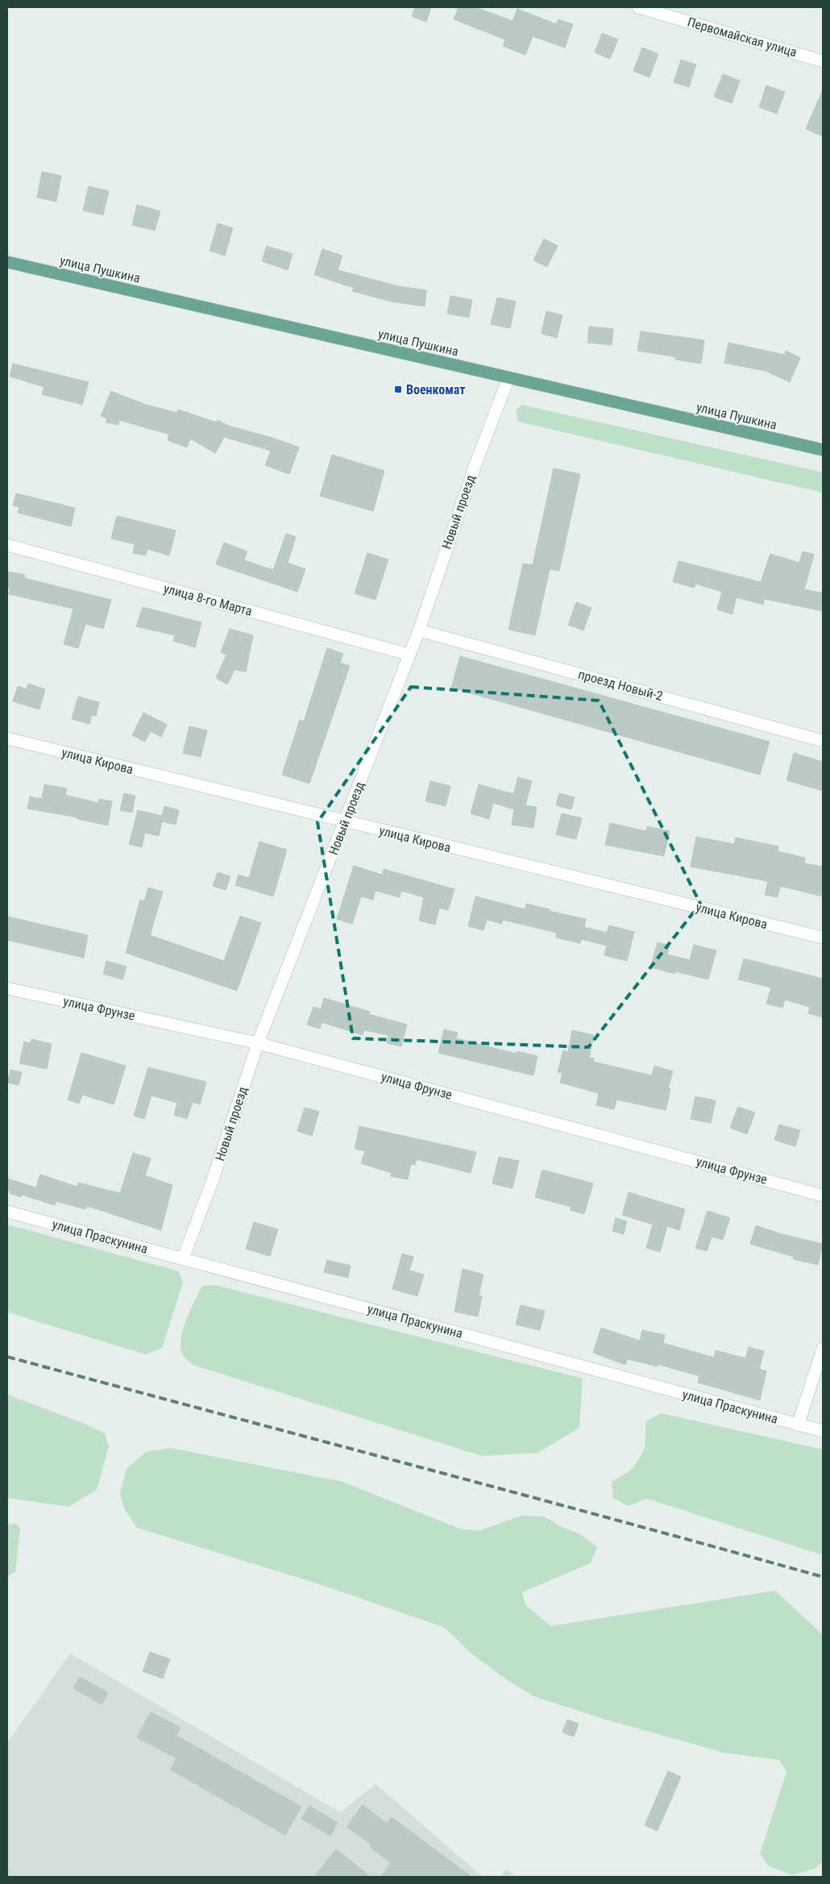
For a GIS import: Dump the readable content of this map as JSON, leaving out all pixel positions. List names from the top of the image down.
{
  "streets": {
    "main road": ["улица Пушкина"],
    "street": [
      "Первомайская улица",
      "Новый проезд",
      "улица 8-го Марта",
      "проезд Новый-2",
      "улица Кирова",
      "улица Фрунзе",
      "улица Праскунина"
    ]
  },
  "crossings": [
    ["улица Пушкина", "Новый проезд"],
    ["Новый проезд", "улица 8-го Марта"],
    ["Новый проезд", "проезд Новый-2"],
    ["Новый проезд", "улица Кирова"],
    ["Новый проезд", "улица Фрунзе"],
    ["Новый проезд", "улица Праскунина"]
  ],
  "places": {
    "transit": ["Военкомат"]
  }
}
